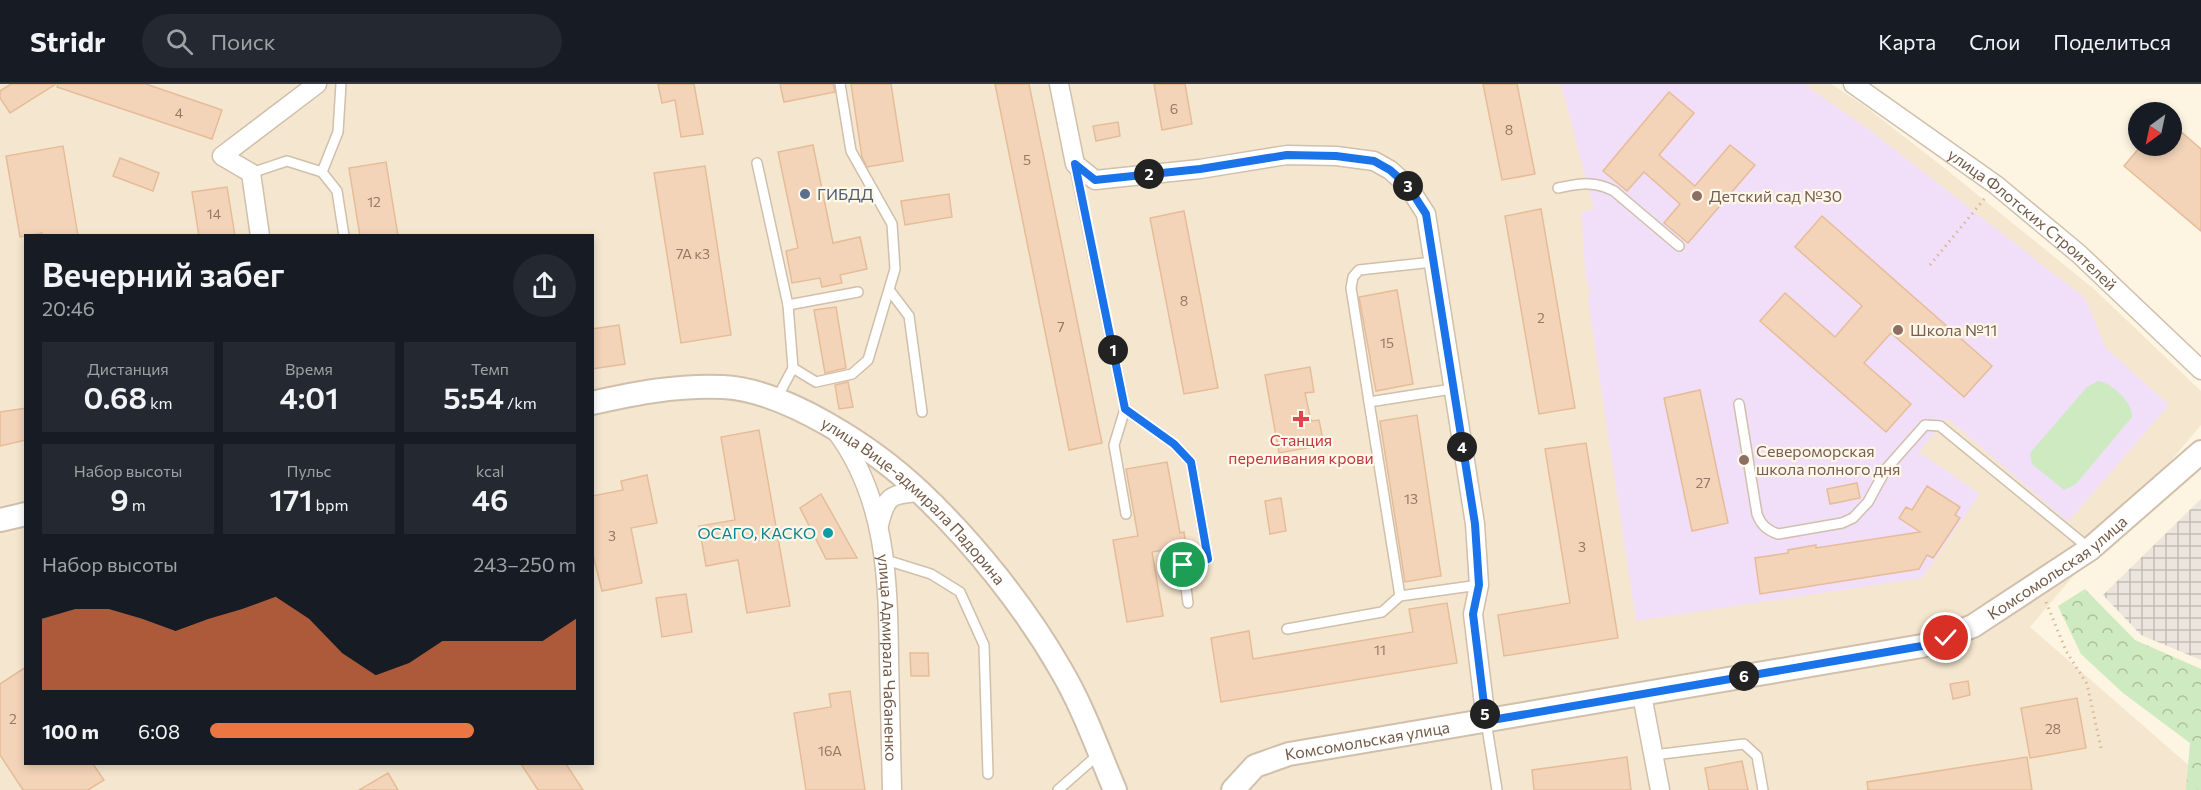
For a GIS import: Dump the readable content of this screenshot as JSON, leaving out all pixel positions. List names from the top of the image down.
{
  "streets": {
    "street": [
      "улица Флотских Строителей",
      "улица Вице-адмирала Падорина",
      "Комсомольская улица",
      "улица Адмирала Чабаненко"
    ]
  },
  "crossings": [
    ["улица Вице-адмирала Падорина", "улица Адмирала Чабаненко"]
  ],
  "places": {
    "other": [
      "ГИБДД",
      "Детский сад №30",
      "Школа №11",
      "Североморская школа полного дня",
      "ОСАГО, КАСКО"
    ],
    "health": ["Станция переливания крови"]
  },
  "house_numbers": [
    "6",
    "4",
    "8",
    "5",
    "12",
    "14",
    "7А к3",
    "8",
    "2",
    "7",
    "15",
    "27",
    "13",
    "3",
    "3",
    "11",
    "2",
    "28",
    "16А"
  ],
  "north": "bottom left",
  "page": {
    "header": "Stridr",
    "search": "Поиск",
    "nav": ["Карта", "Слои", "Поделиться"],
    "pins": [
      "2",
      "3",
      "1",
      "4",
      "6",
      "5"
    ],
    "heading": ["Вечерний забег", "20:46"],
    "stats": [
      ["Дистанция", "0.68 km"],
      ["Время", "4:01"],
      ["Темп", "5:54 /km"],
      ["Набор высоты", "9 m"],
      ["Пульс", "171 bpm"],
      ["kcal", "46"]
    ],
    "chart": ["Набор высоты", "243–250 m"],
    "list": [
      {
        "name": "100 m",
        "note": "6:08"
      }
    ]
  }
}
